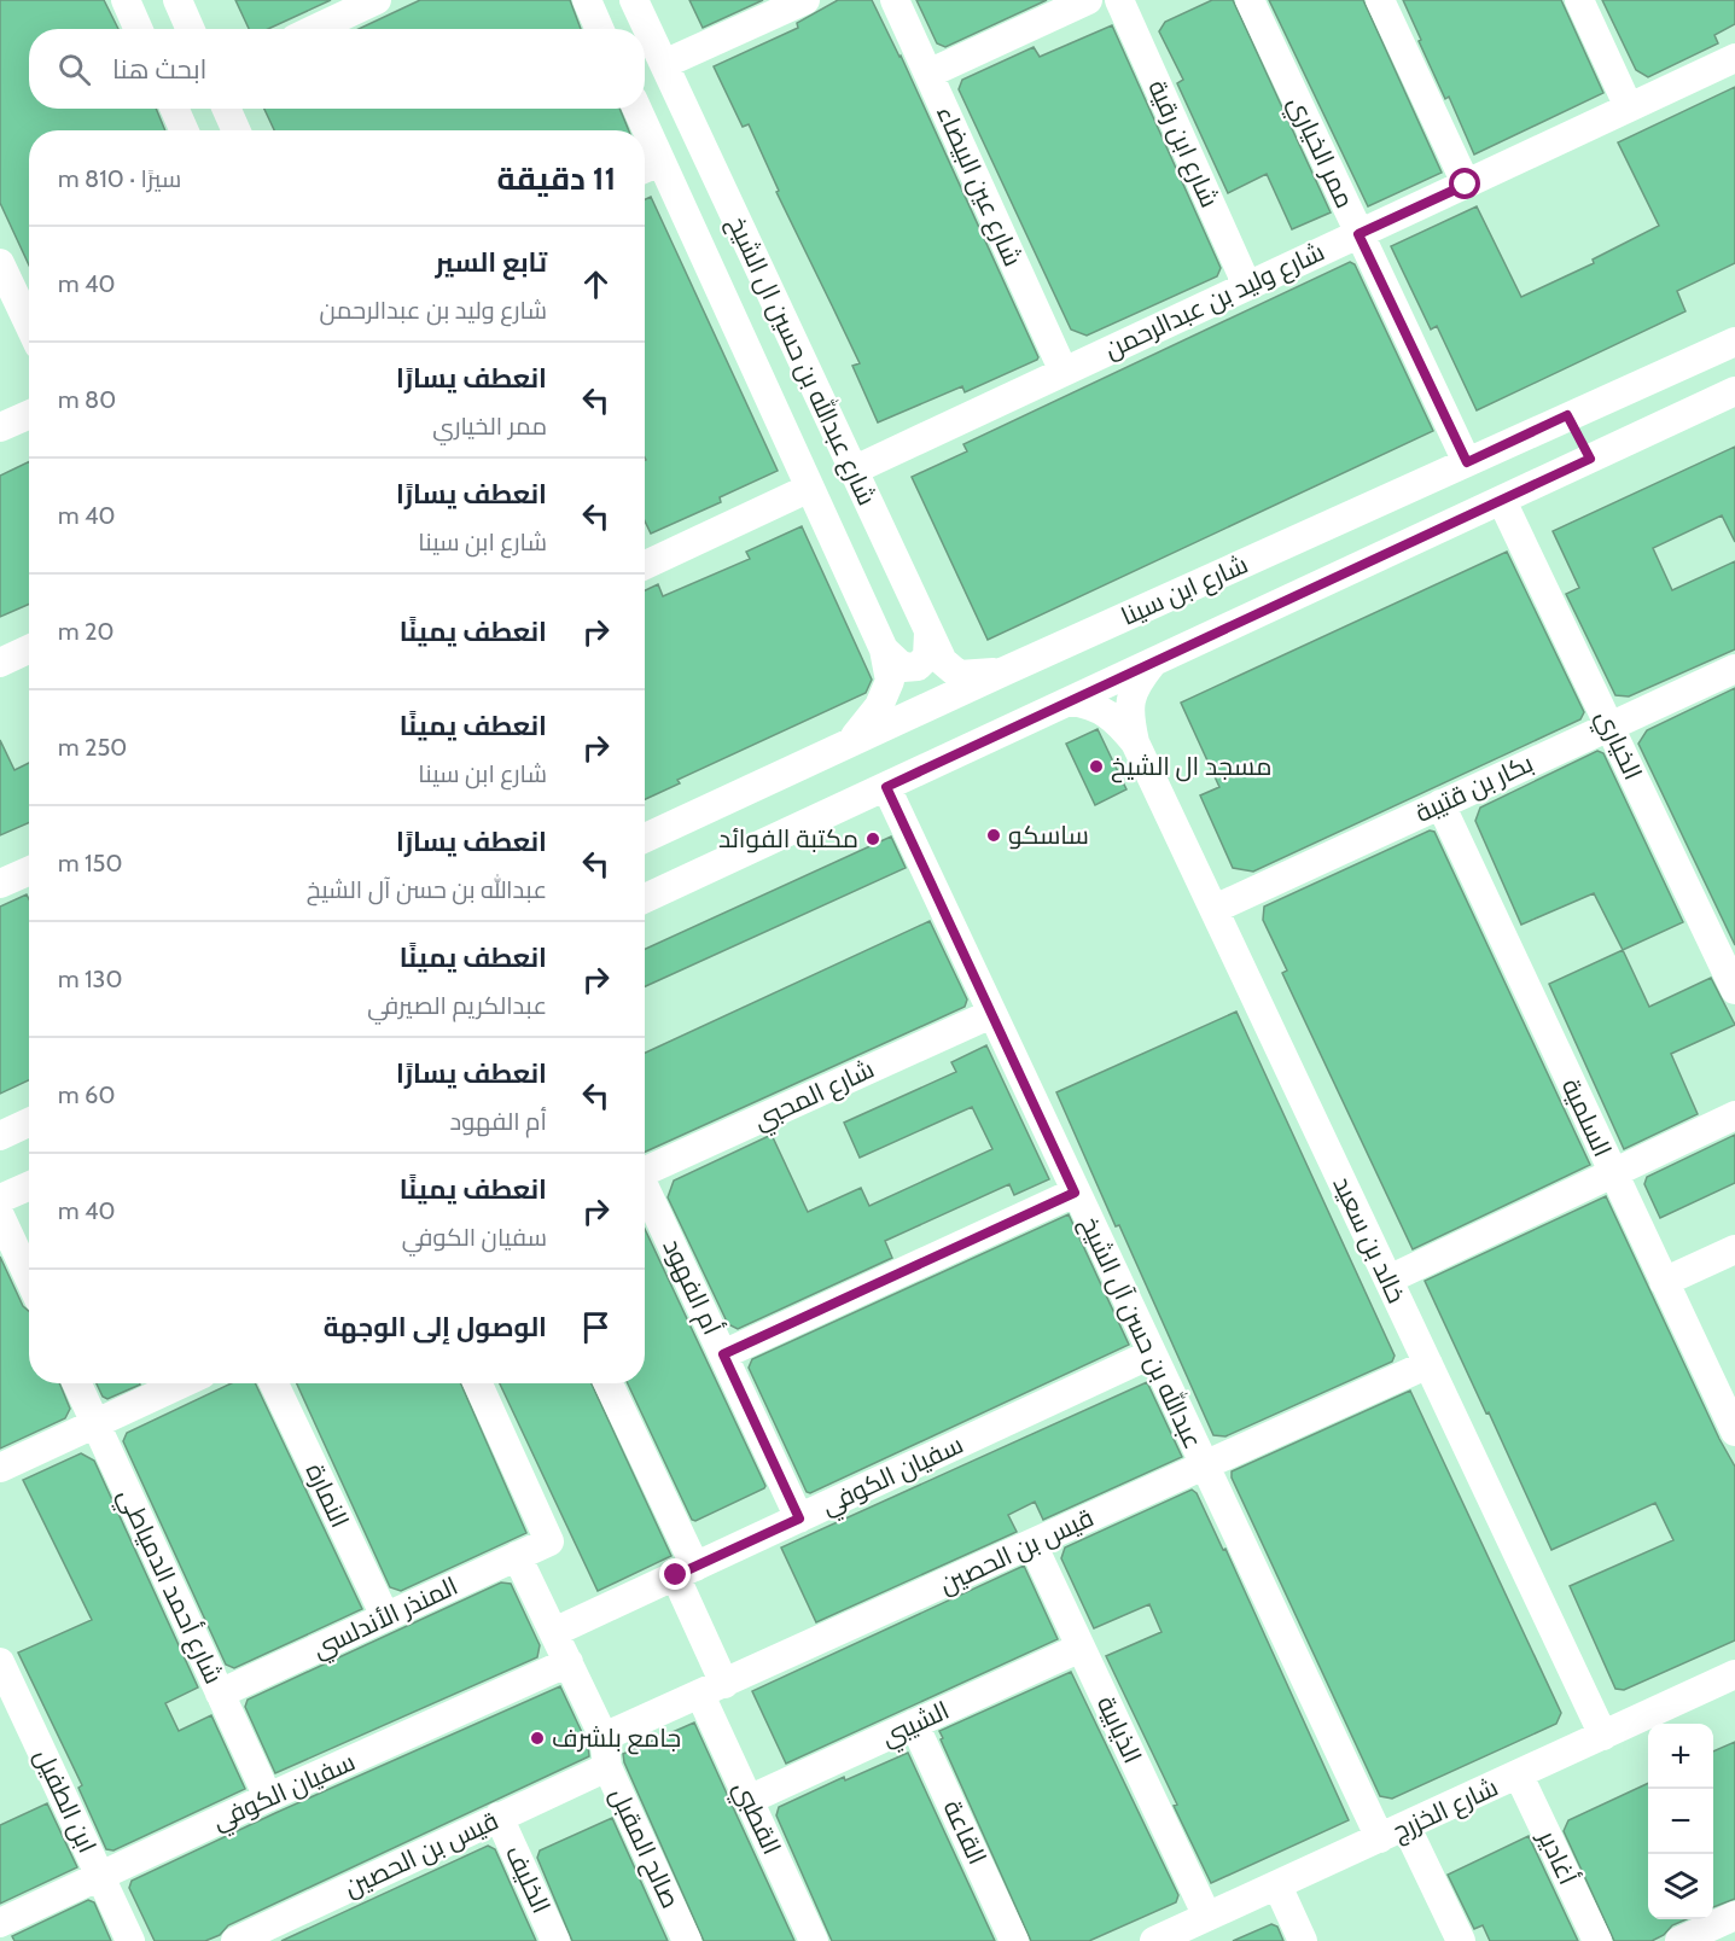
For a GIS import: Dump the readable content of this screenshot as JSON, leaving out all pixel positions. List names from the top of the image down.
{
  "streets": {
    "street": [
      "شارع ابن رقية",
      "ممر الخياري",
      "شارع عين البيضاء",
      "شارع وليد بن عبدالرحمن",
      "شارع عبدالله بن حسين ال الشيخ",
      "شارع ابن سينا",
      "الخياري",
      "بكار بن قتيبة",
      "شارع المحبي",
      "السلمية",
      "خالد بن سعيد",
      "أم الفهود",
      "عبدالله بن حسن آل الشيخ",
      "سفيان الكوفي",
      "النمارة",
      "قيس بن الحصين",
      "شارع أحمد الدمياطي",
      "المنذر الأندلسي",
      "الشيبي",
      "الذيابية",
      "ابن الطفيل",
      "شارع الخزرج",
      "القطبي",
      "القاعة",
      "صالح المقبل",
      "أغادير",
      "الخليف"
    ]
  },
  "crossings": [
    ["شارع ابن رقية", "شارع وليد بن عبدالرحمن"],
    ["ممر الخياري", "شارع وليد بن عبدالرحمن"],
    ["ممر الخياري", "شارع ابن سينا"],
    ["شارع عين البيضاء", "شارع وليد بن عبدالرحمن"],
    ["شارع وليد بن عبدالرحمن", "شارع عبدالله بن حسين ال الشيخ"],
    ["شارع عبدالله بن حسين ال الشيخ", "شارع ابن سينا"],
    ["شارع ابن سينا", "الخياري"],
    ["شارع ابن سينا", "خالد بن سعيد"],
    ["شارع ابن سينا", "عبدالله بن حسن آل الشيخ"],
    ["الخياري", "بكار بن قتيبة"],
    ["بكار بن قتيبة", "السلمية"],
    ["بكار بن قتيبة", "خالد بن سعيد"],
    ["شارع المحبي", "عبدالله بن حسن آل الشيخ"],
    ["خالد بن سعيد", "قيس بن الحصين"],
    ["خالد بن سعيد", "شارع الخزرج"],
    ["أم الفهود", "سفيان الكوفي"],
    ["عبدالله بن حسن آل الشيخ", "سفيان الكوفي"],
    ["عبدالله بن حسن آل الشيخ", "قيس بن الحصين"],
    ["عبدالله بن حسن آل الشيخ", "شارع الخزرج"],
    ["سفيان الكوفي", "شارع أحمد الدمياطي"],
    ["سفيان الكوفي", "ابن الطفيل"],
    ["سفيان الكوفي", "القطبي"],
    ["سفيان الكوفي", "صالح المقبل"],
    ["النمارة", "المنذر الأندلسي"],
    ["قيس بن الحصين", "الذيابية"],
    ["قيس بن الحصين", "القطبي"],
    ["قيس بن الحصين", "صالح المقبل"],
    ["قيس بن الحصين", "الخليف"],
    ["شارع أحمد الدمياطي", "المنذر الأندلسي"],
    ["المنذر الأندلسي", "صالح المقبل"],
    ["الشيبي", "الذيابية"],
    ["الشيبي", "القطبي"],
    ["الشيبي", "القاعة"],
    ["الذيابية", "شارع الخزرج"],
    ["شارع الخزرج", "أغادير"]
  ],
  "places": [
    "مسجد ال الشيخ",
    "ساسكو",
    "مكتبة الفوائد",
    "جامع بلشرف"
  ],
  "page": {
    "search": "ابحث هنا",
    "heading": ["11 دقيقة", "سيرًا · 810 m"],
    "list": [
      ["تابع السير", "شارع وليد بن عبدالرحمن", "40 m"],
      ["انعطف يسارًا", "ممر الخياري", "80 m"],
      ["انعطف يسارًا", "شارع ابن سينا", "40 m"],
      ["انعطف يمينًا", "20 m"],
      ["انعطف يمينًا", "شارع ابن سينا", "250 m"],
      ["انعطف يسارًا", "عبدالله بن حسن آل الشيخ", "150 m"],
      ["انعطف يمينًا", "عبدالكريم الصيرفي", "130 m"],
      ["انعطف يسارًا", "أم الفهود", "60 m"],
      ["انعطف يمينًا", "سفيان الكوفي", "40 m"],
      "الوصول إلى الوجهة"
    ],
    "map_buttons": ["+", "−"]
  }
}
